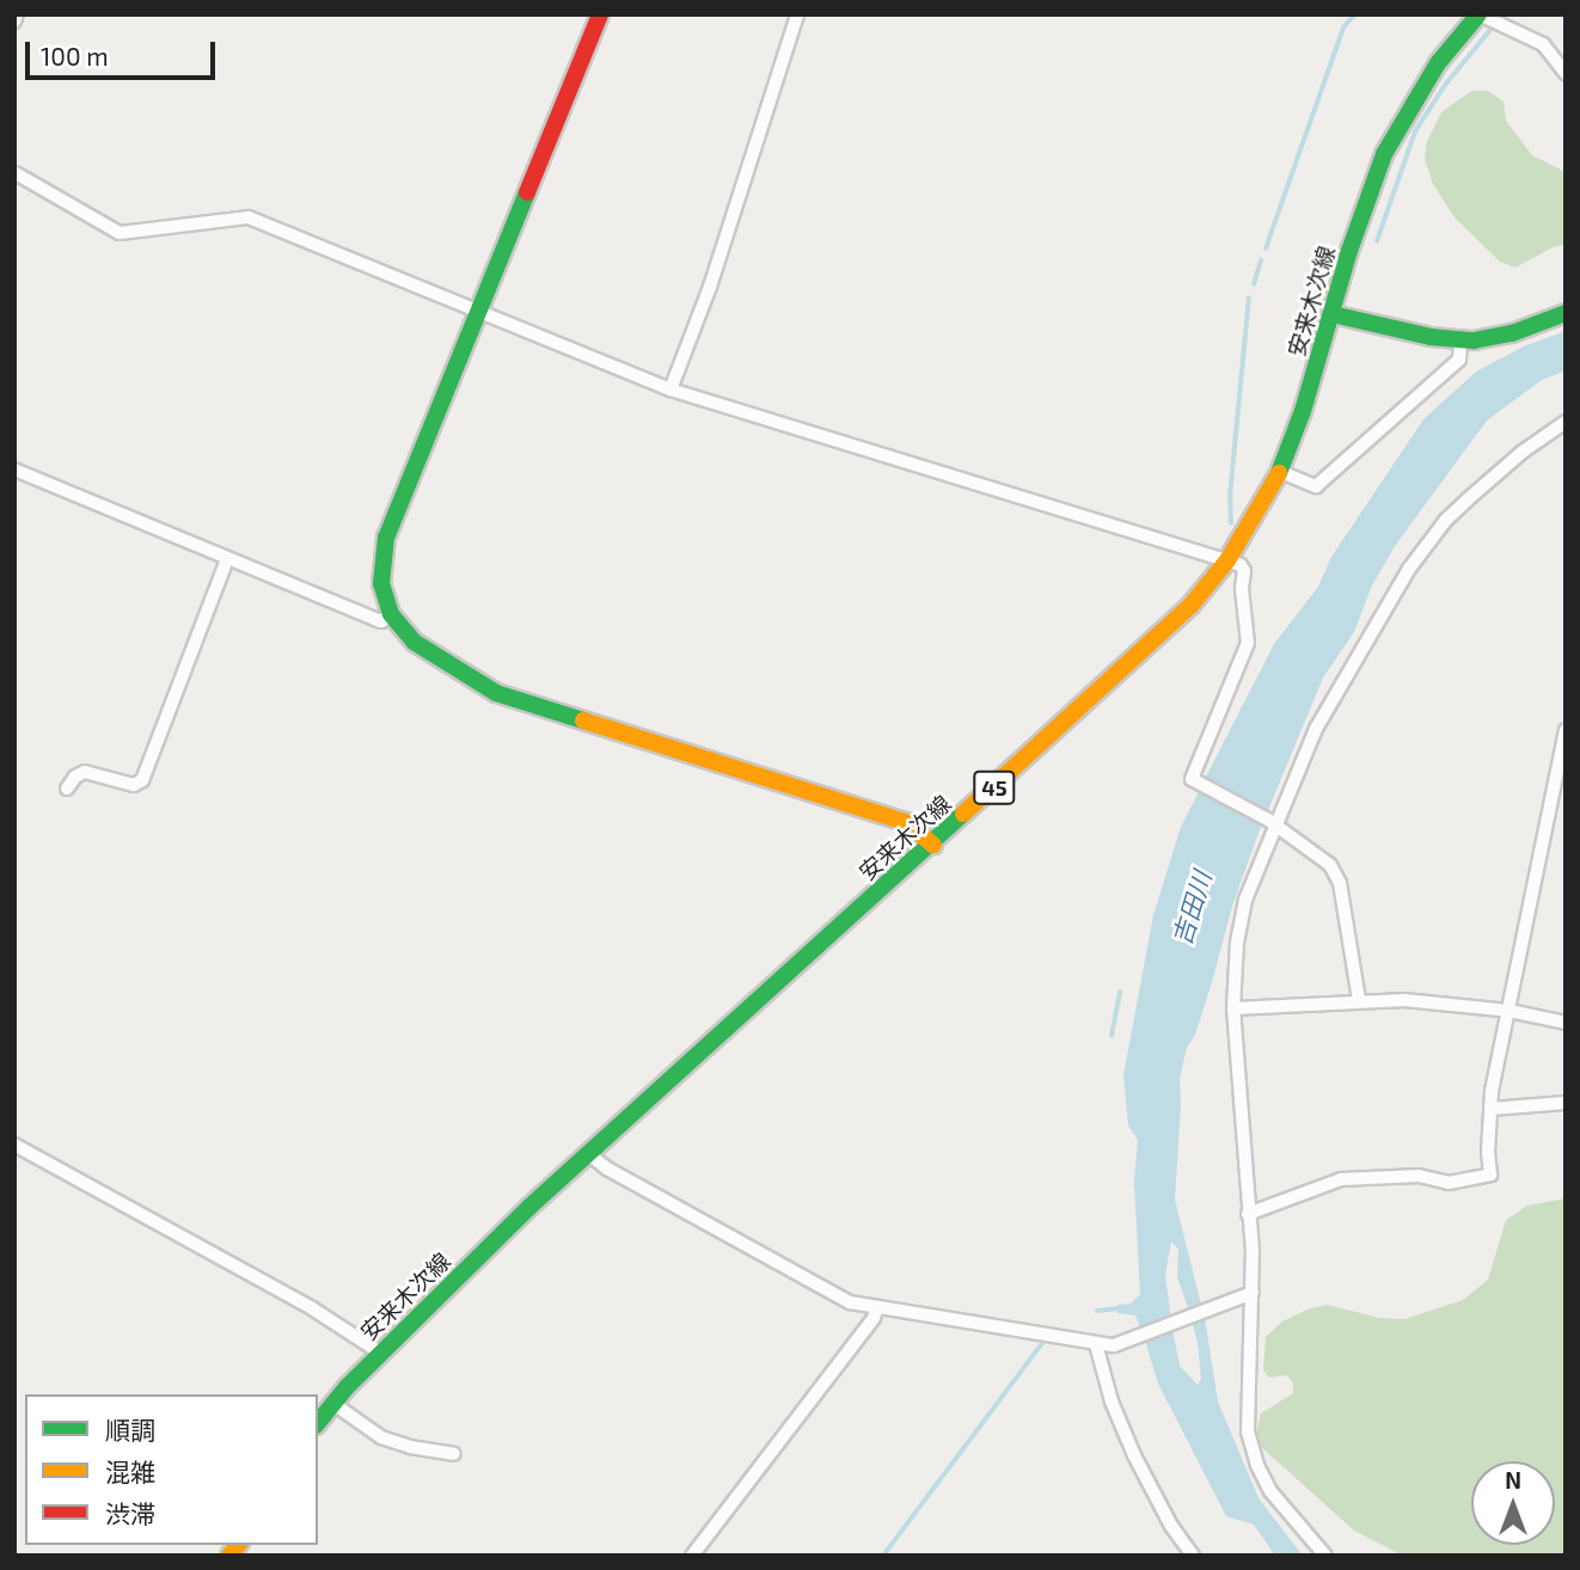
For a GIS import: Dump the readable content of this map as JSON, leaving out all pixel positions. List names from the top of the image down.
{
  "streets": {
    "main road": ["安来木次線", "45"]
  },
  "water": ["吉田川"],
  "legend": ["順調", "混雑", "渋滞"],
  "scale_bar": "100 m",
  "north": "top"
}
